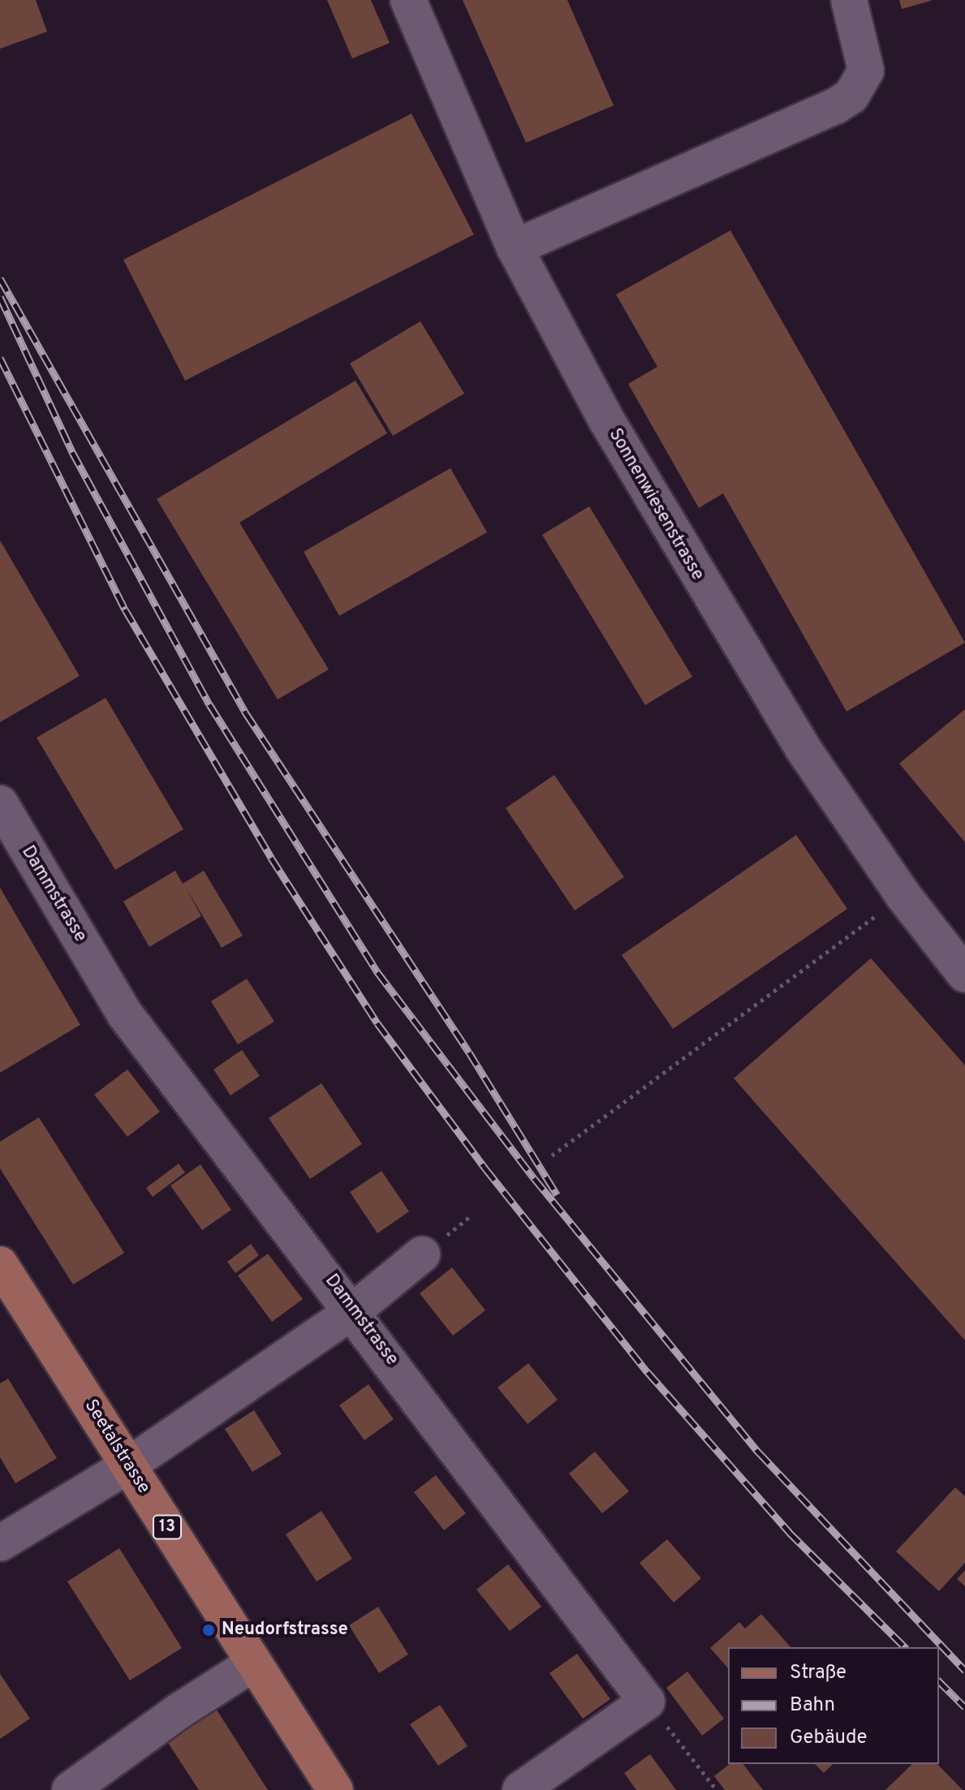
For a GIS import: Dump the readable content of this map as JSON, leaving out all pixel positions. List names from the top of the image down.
{
  "streets": {
    "main road": ["Seetalstrasse", "13"],
    "street": ["Sonnenwiesenstrasse", "Dammstrasse"]
  },
  "places": ["Neudorfstrasse"],
  "legend": ["Straße", "Bahn", "Gebäude"]
}
